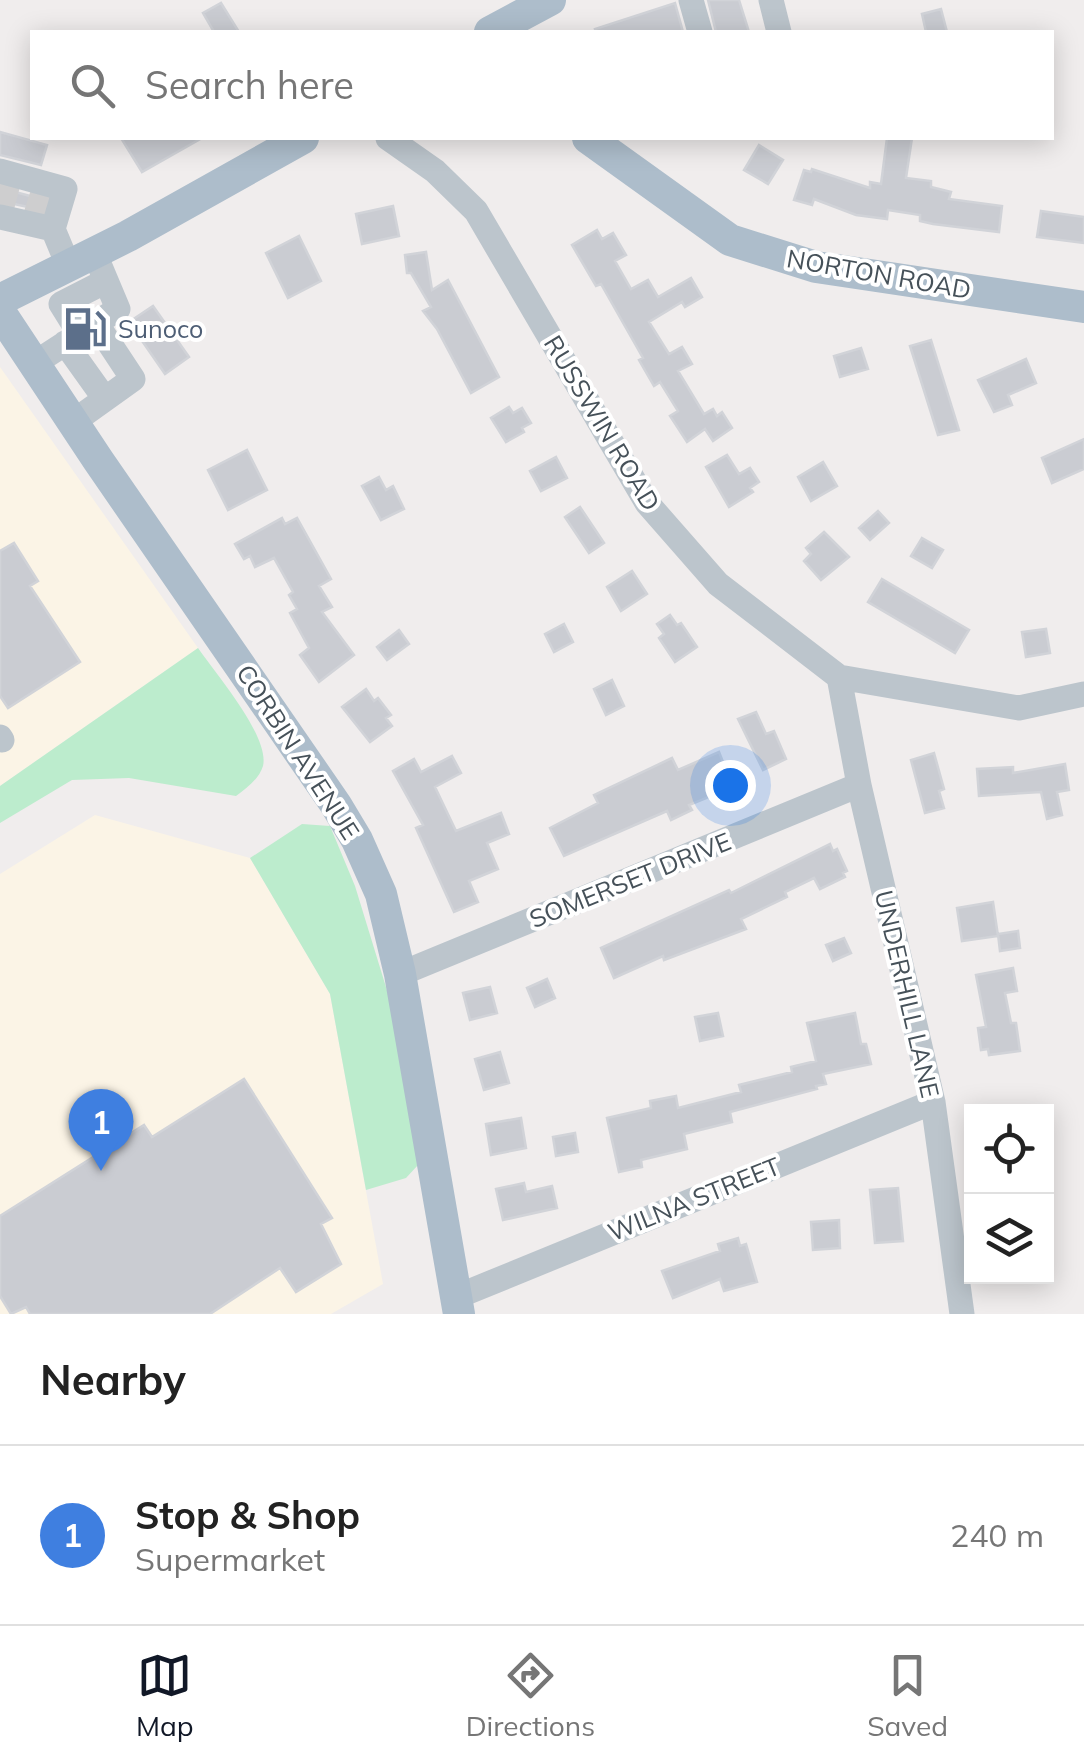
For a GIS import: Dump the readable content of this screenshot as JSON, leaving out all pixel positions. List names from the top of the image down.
{
  "streets": {
    "main road": ["NORTON ROAD", "CORBIN AVENUE"],
    "street": [
      "RUSSWIN ROAD",
      "SOMERSET DRIVE",
      "UNDERHILL LANE",
      "WILNA STREET"
    ]
  },
  "crossings": [
    ["RUSSWIN ROAD", "UNDERHILL LANE"],
    ["CORBIN AVENUE", "SOMERSET DRIVE"],
    ["CORBIN AVENUE", "WILNA STREET"],
    ["SOMERSET DRIVE", "UNDERHILL LANE"],
    ["UNDERHILL LANE", "WILNA STREET"]
  ],
  "places": {
    "fuel station": ["Sunoco"]
  },
  "page": {
    "search": "Search here",
    "pins": "1",
    "heading": "Nearby",
    "list": [
      {
        "mark": "1",
        "name": "Stop & Shop",
        "note": "Supermarket",
        "value": "240 m"
      }
    ],
    "nav": ["Map", "Directions", "Saved"]
  }
}
